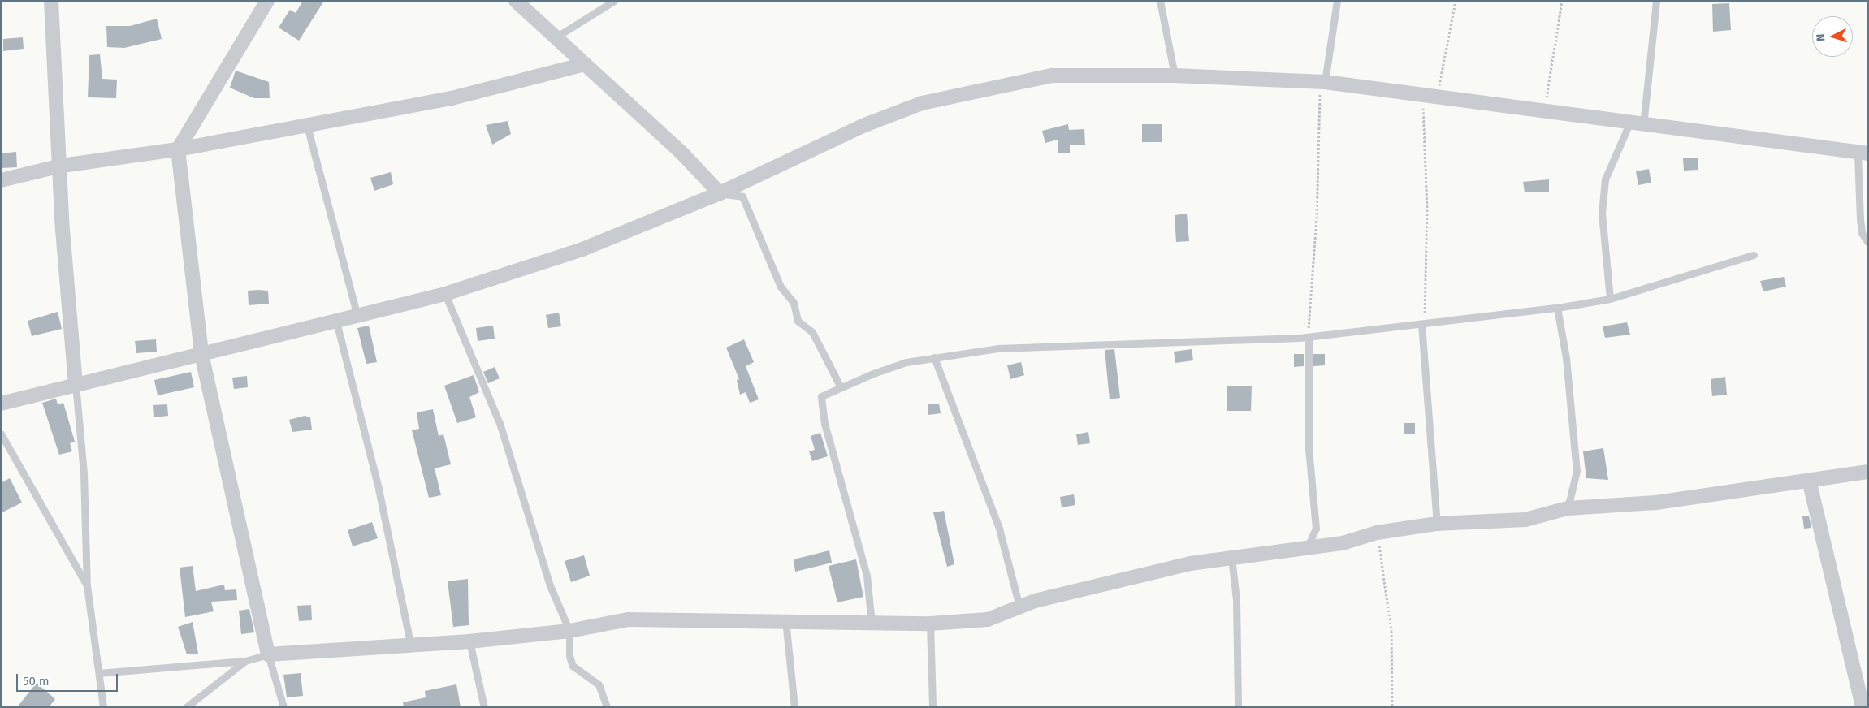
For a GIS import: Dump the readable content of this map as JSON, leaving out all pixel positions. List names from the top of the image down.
{
  "scale_bar": "50 m",
  "north": "left"
}
